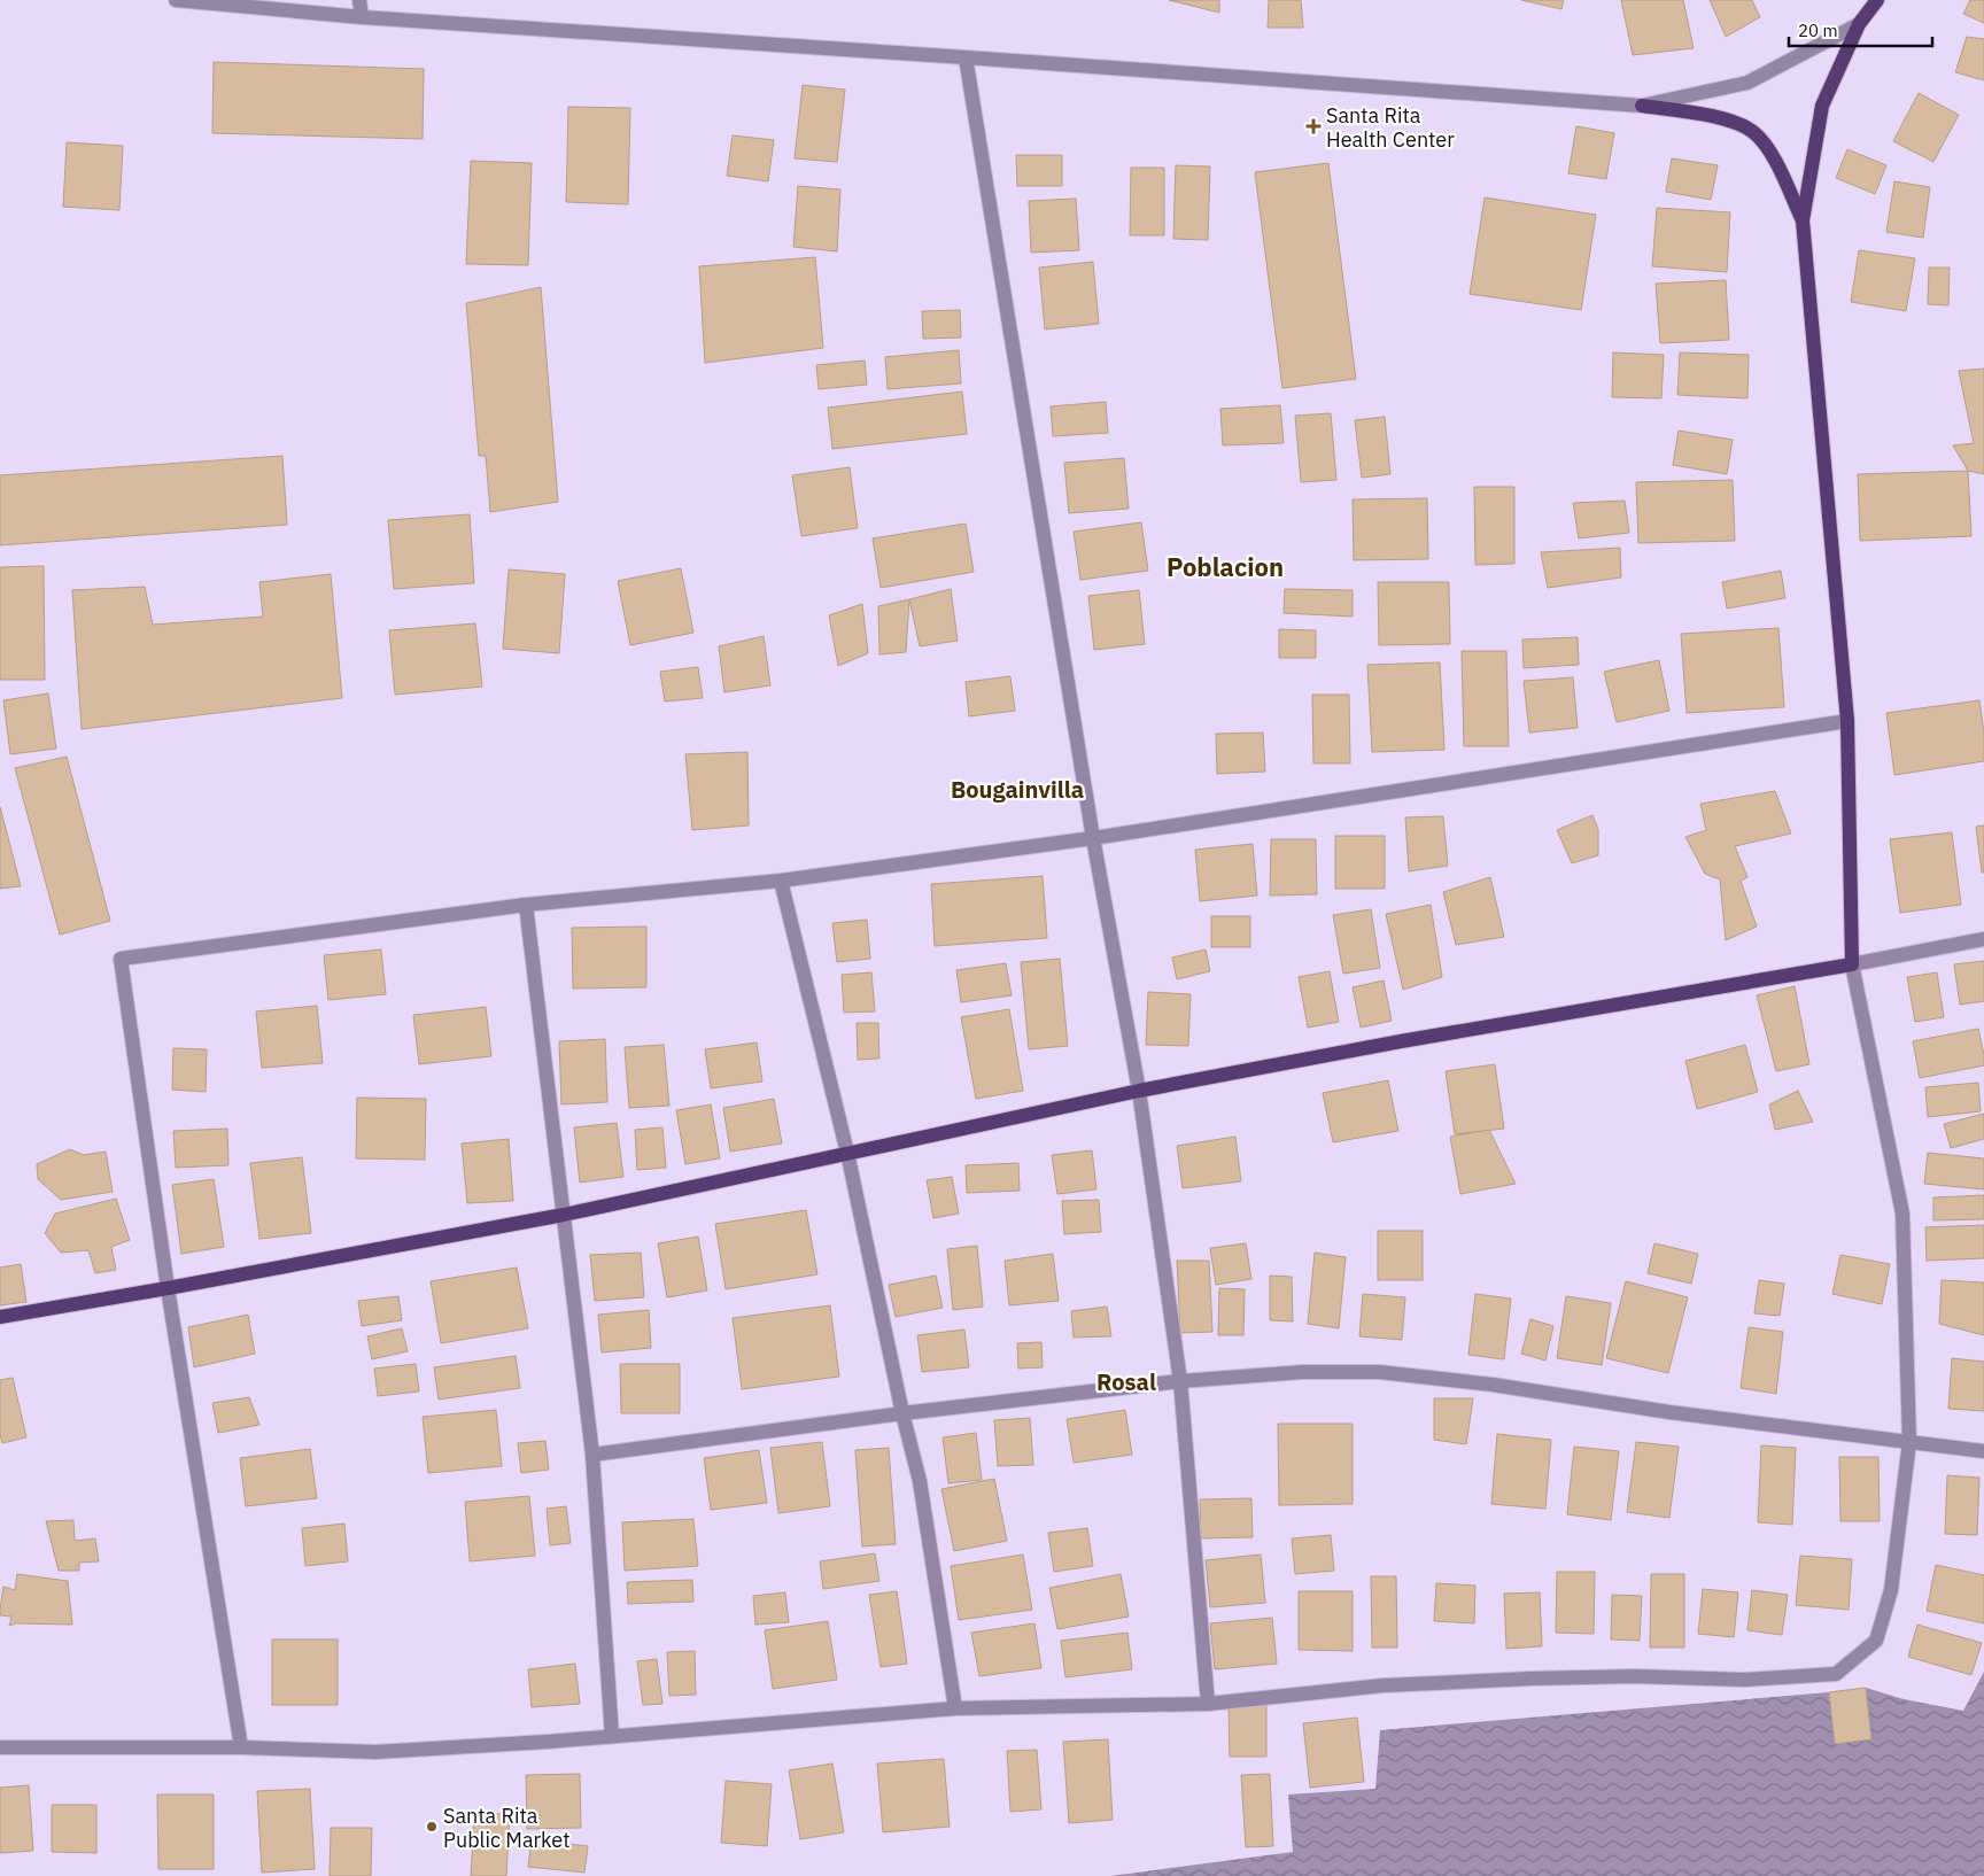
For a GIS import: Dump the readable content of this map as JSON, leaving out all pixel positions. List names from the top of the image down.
{
  "districts": ["Poblacion", "Bougainvilla", "Rosal"],
  "places": {
    "health": ["Santa Rita Health Center"],
    "other": ["Santa Rita Public Market"]
  },
  "scale_bar": "20 m"
}
